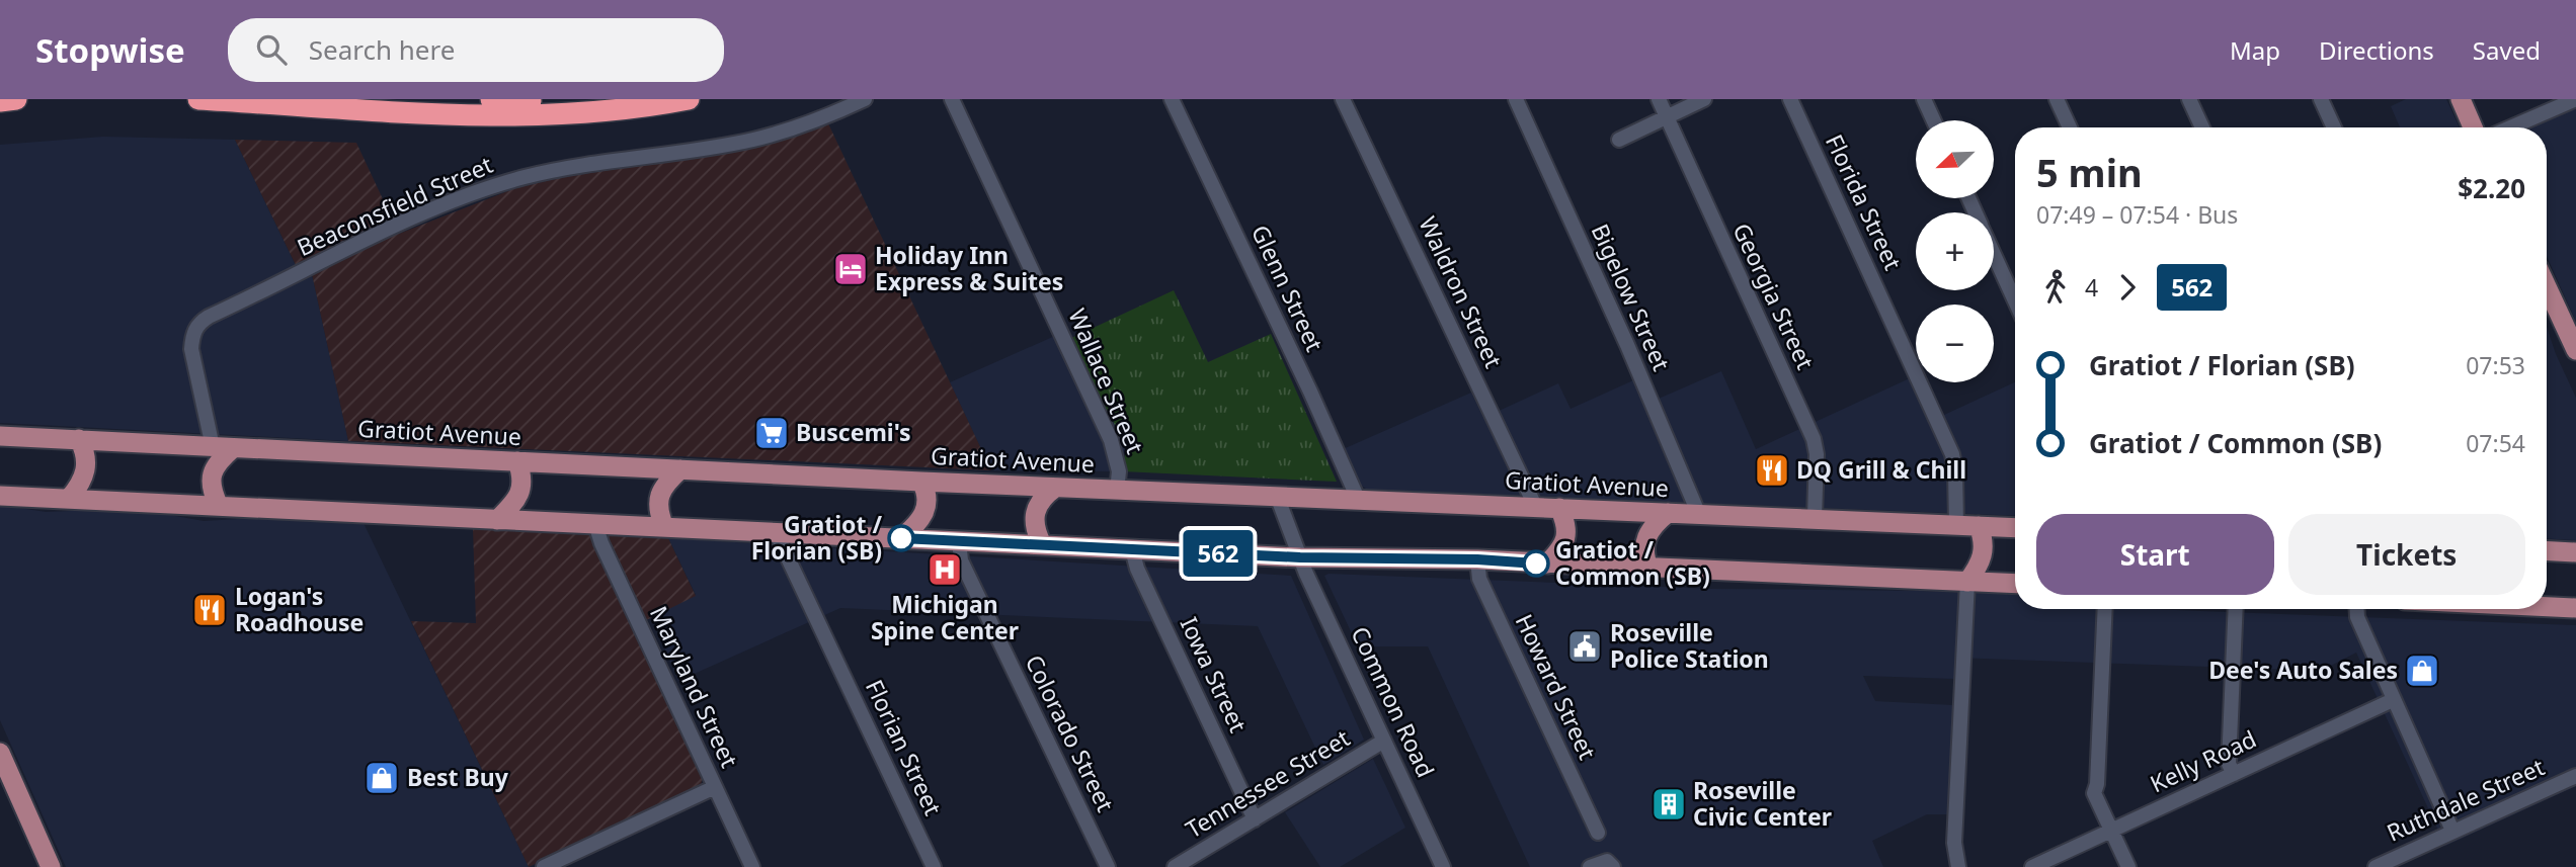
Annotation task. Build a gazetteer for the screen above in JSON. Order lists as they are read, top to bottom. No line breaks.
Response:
{"streets":{"main road":["Gratiot Avenue"],"street":["Florida Street","Beaconsfield Street","Glenn Street","Waldron Street","Georgia Street","Bigelow Street","Wallace Street","Iowa Street","Maryland Street","Howard Street","Common Road","Colorado Street","Florian Street","Kelly Road","Tennessee Street","Ruthdale Street"]},"crossings":[["Florida Street","Gratiot Avenue"],["Beaconsfield Street","Gratiot Avenue"],["Glenn Street","Gratiot Avenue"],["Waldron Street","Gratiot Avenue"],["Georgia Street","Gratiot Avenue"],["Bigelow Street","Gratiot Avenue"],["Wallace Street","Gratiot Avenue"],["Gratiot Avenue","Common Road"],["Iowa Street","Tennessee Street"],["Common Road","Tennessee Street"]],"places":{"hotel":["Holiday Inn Express & Suites"],"supermarket":["Buscemi's"],"restaurant":["DQ Grill & Chill","Logan's Roadhouse"],"other":["Gratiot / Florian (SB)","Gratiot / Common (SB)"],"hospital":["Michigan Spine Center"],"public building":["Roseville Police Station"],"shop":["Dee's Auto Sales","Best Buy"],"building":["Roseville Civic Center"]},"lines":["bus line 562"],"north":"bottom left","page":{"header":"Stopwise","search":"Search here","nav":["Map","Directions","Saved"],"on_map":"562","map_buttons":["+","−"],"heading":["5 min","07:49 – 07:54 · Bus","$2.20"],"legs":["4","562"],"list":[{"name":"Gratiot / Florian (SB)","value":"07:53"},{"name":"Gratiot / Common (SB)","value":"07:54"}],"buttons":["Start","Tickets"]}}
